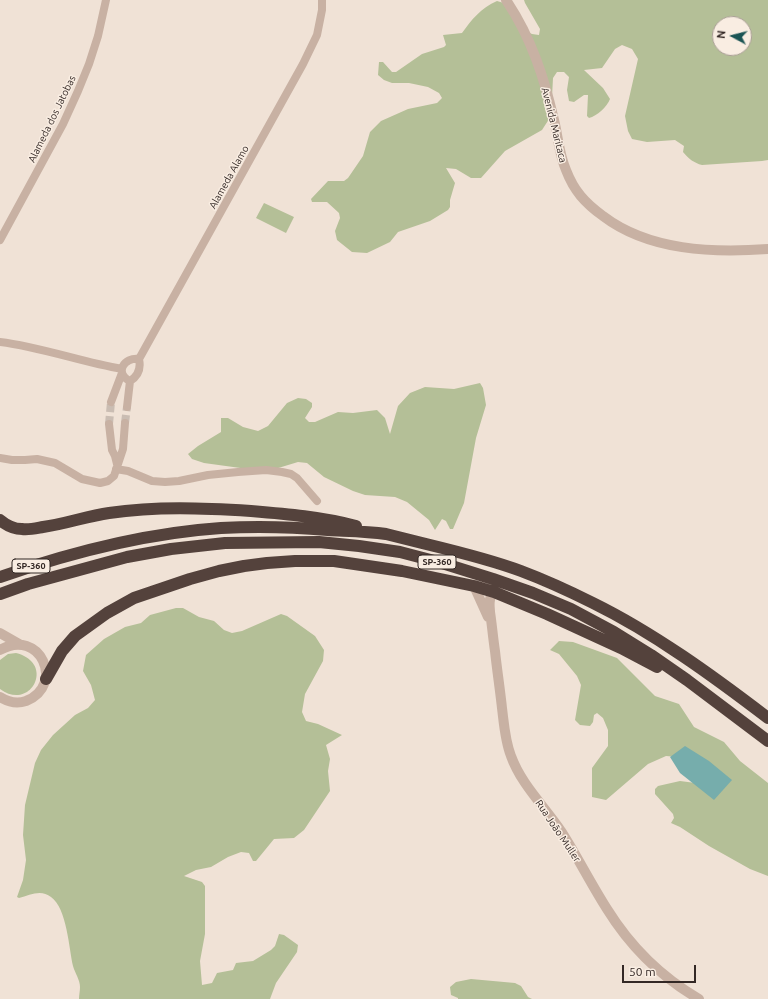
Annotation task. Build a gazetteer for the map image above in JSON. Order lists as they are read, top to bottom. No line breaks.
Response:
{"streets":{"highway":["SP-360"],"street":["Alameda dos Jatobas","Avenida Maritaca","Alameda Alamo","Rua João Muller"]},"scale_bar":"50 m","north":"left"}
